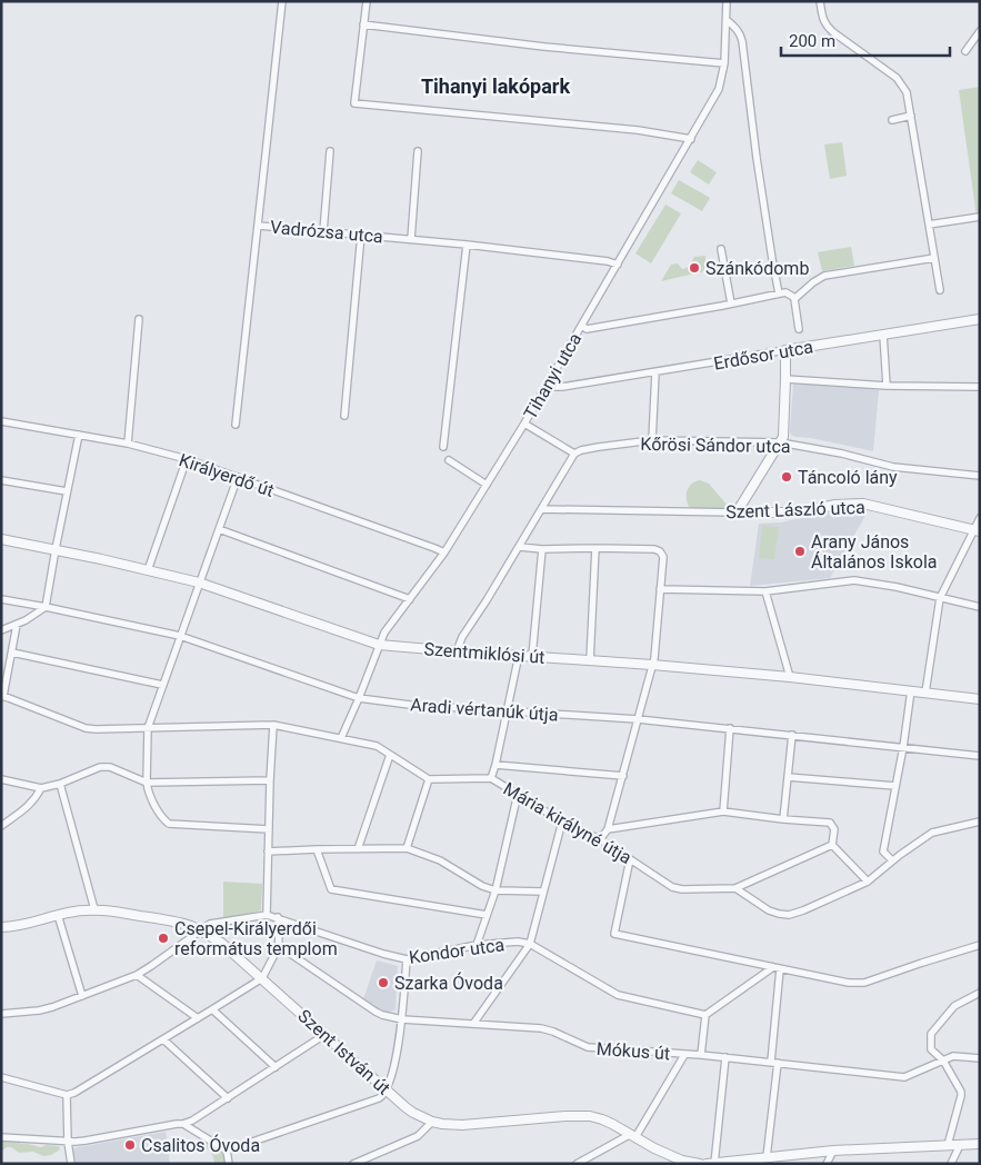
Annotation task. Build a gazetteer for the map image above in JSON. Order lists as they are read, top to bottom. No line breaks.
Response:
{"streets":{"street":["Vadrózsa utca","Erdősor utca","Tihanyi utca","Kőrösi Sándor utca","Királyerdő út","Szent László utca","Szentmiklósi út","Aradi vértanúk útja","Mária királyné útja","Kondor utca","Mókus út","Szent István út"]},"crossings":[["Vadrózsa utca","Tihanyi utca"],["Erdősor utca","Tihanyi utca"],["Tihanyi utca","Királyerdő út"],["Tihanyi utca","Szentmiklósi út"],["Tihanyi utca","Aradi vértanúk útja"],["Kondor utca","Szent István út"]],"districts":["Tihanyi lakópark"],"places":["Szánkódomb","Táncoló lány","Arany János Általános Iskola","Csepel-Királyerdői református templom","Szarka Óvoda","Csalitos Óvoda"],"scale_bar":"200 m"}
